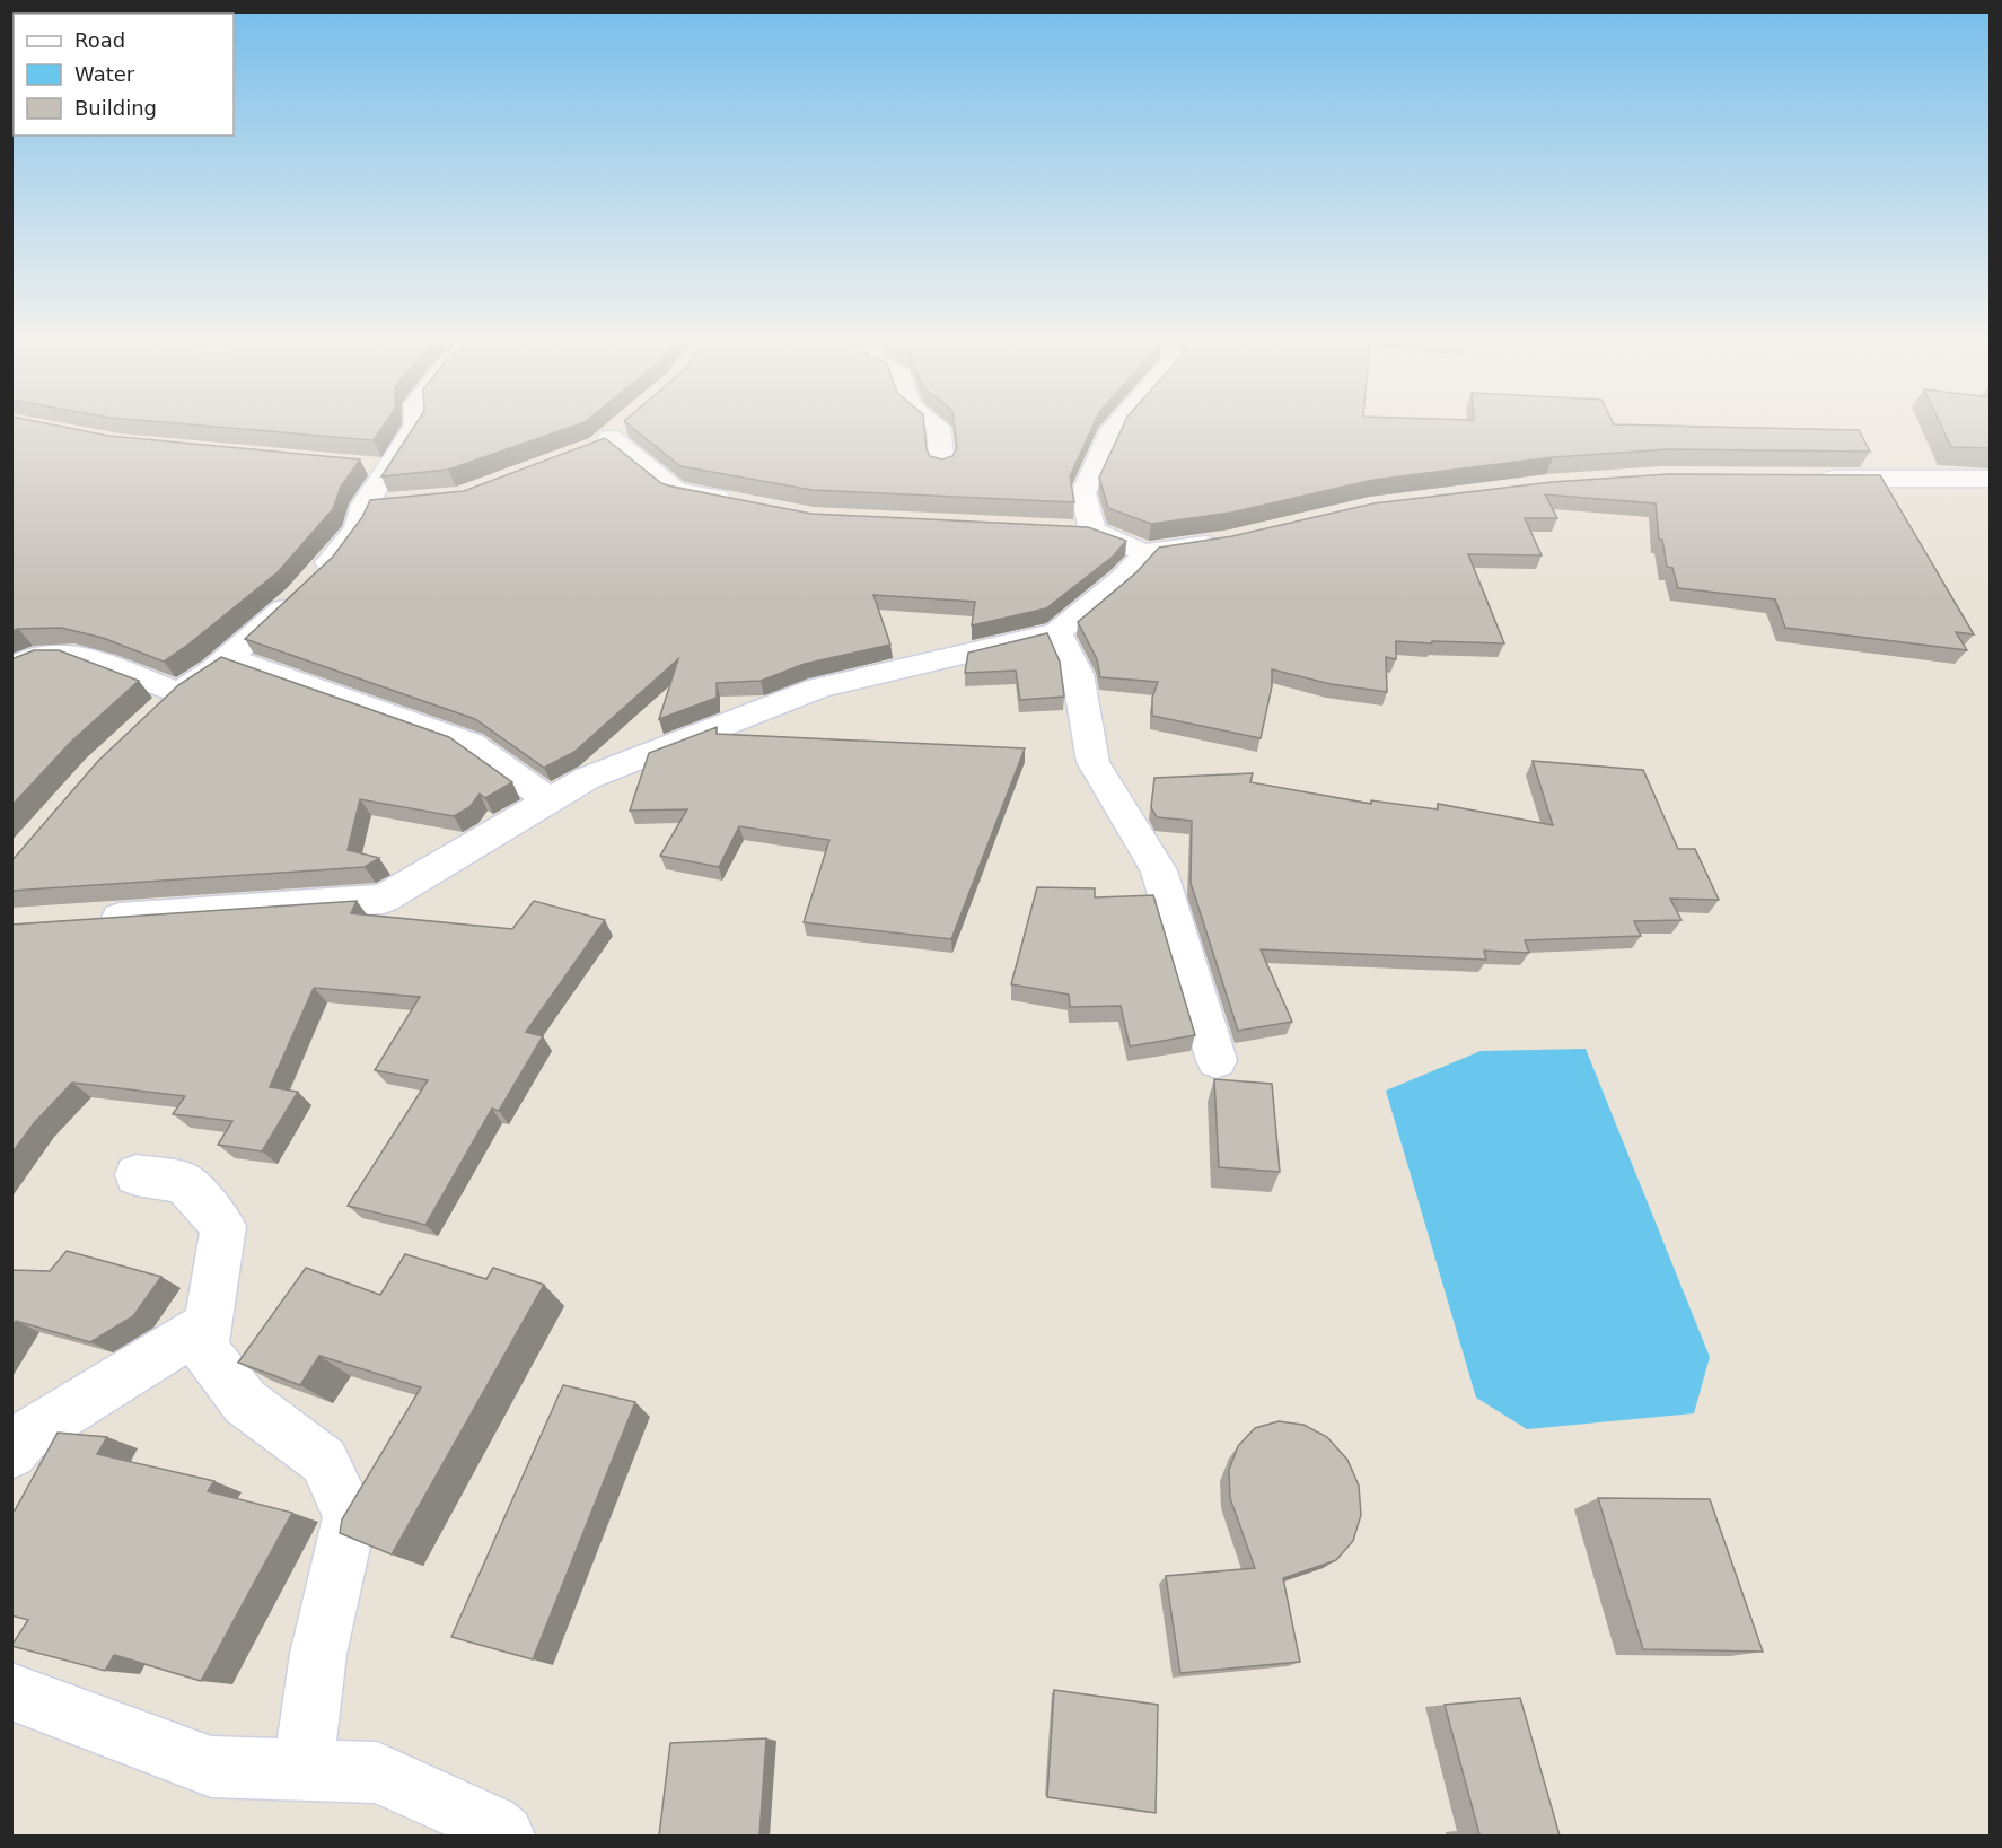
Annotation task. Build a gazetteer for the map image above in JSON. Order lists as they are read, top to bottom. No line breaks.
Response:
{"legend":["Road","Water","Building"]}
